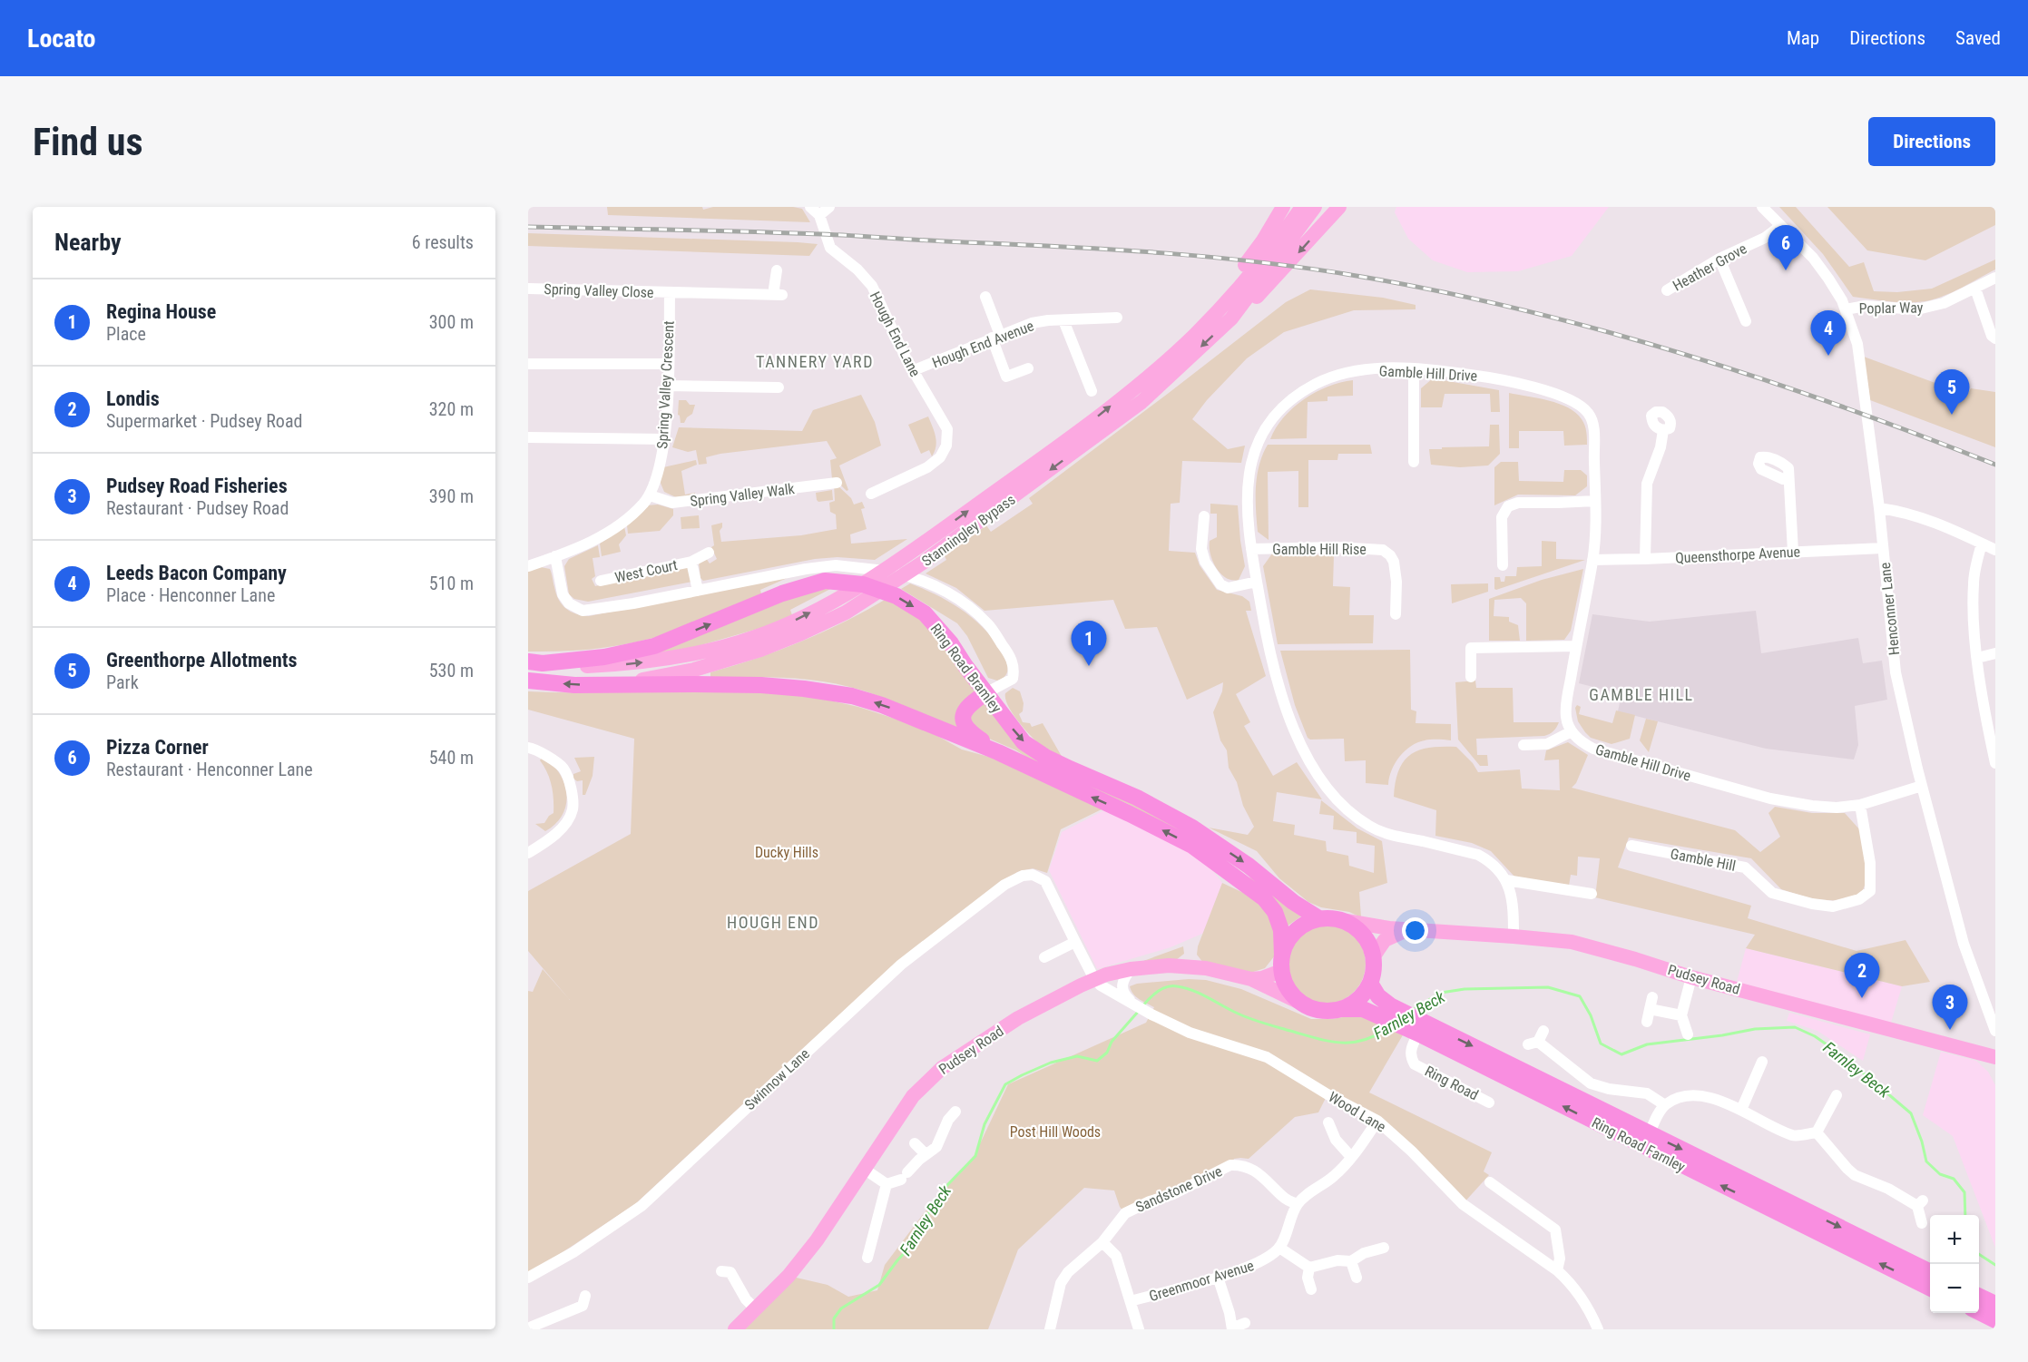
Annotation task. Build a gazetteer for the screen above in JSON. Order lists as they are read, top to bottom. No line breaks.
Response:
{"streets":{"highway":["Stanningley Bypass","Ring Road Bramley","Ring Road Farnley"],"main road":["Pudsey Road"],"street":["Heather Grove","Spring Valley Close","Poplar Way","Hough End Lane","Hough End Avenue","Gamble Hill Drive","Spring Valley Crescent","Spring Valley Walk","Gamble Hill Rise","Queensthorpe Avenue","West Court","Henconner Lane","Gamble Hill","Swinnow Lane","Ring Road","Wood Lane","Sandstone Drive","Greenmoor Avenue"]},"crossings":[["Heather Grove","Henconner Lane"],["Spring Valley Close","Spring Valley Crescent"],["Poplar Way","Henconner Lane"],["Hough End Lane","Hough End Avenue"],["Gamble Hill Drive","Gamble Hill Rise"],["Gamble Hill Drive","Queensthorpe Avenue"],["Gamble Hill Drive","Henconner Lane"],["Gamble Hill Drive","Gamble Hill"],["Gamble Hill Drive","Pudsey Road"],["Spring Valley Crescent","Spring Valley Walk"],["Stanningley Bypass","Ring Road Bramley"],["Queensthorpe Avenue","Henconner Lane"],["Ring Road Bramley","Pudsey Road"],["Ring Road Bramley","Ring Road Farnley"],["Pudsey Road","Wood Lane"],["Pudsey Road","Ring Road Farnley"],["Ring Road","Ring Road Farnley"]],"districts":["TANNERY YARD","GAMBLE HILL","HOUGH END"],"water":["Farnley Beck"],"parks":["Ducky Hills","Post Hill Woods"],"page":{"header":"Locato","nav":["Map","Directions","Saved"],"buttons":"Directions","title":"Find us","heading":["Nearby","6 results"],"pins":["6","4","5","1","2","3"],"list":[{"mark":"1","name":"Regina House","note":"Place","value":"300 m"},{"mark":"2","name":"Londis","note":"Supermarket · Pudsey Road","value":"320 m"},{"mark":"3","name":"Pudsey Road Fisheries","note":"Restaurant · Pudsey Road","value":"390 m"},{"mark":"4","name":"Leeds Bacon Company","note":"Place · Henconner Lane","value":"510 m"},{"mark":"5","name":"Greenthorpe Allotments","note":"Park","value":"530 m"},{"mark":"6","name":"Pizza Corner","note":"Restaurant · Henconner Lane","value":"540 m"}],"map_buttons":["+","−"]}}
